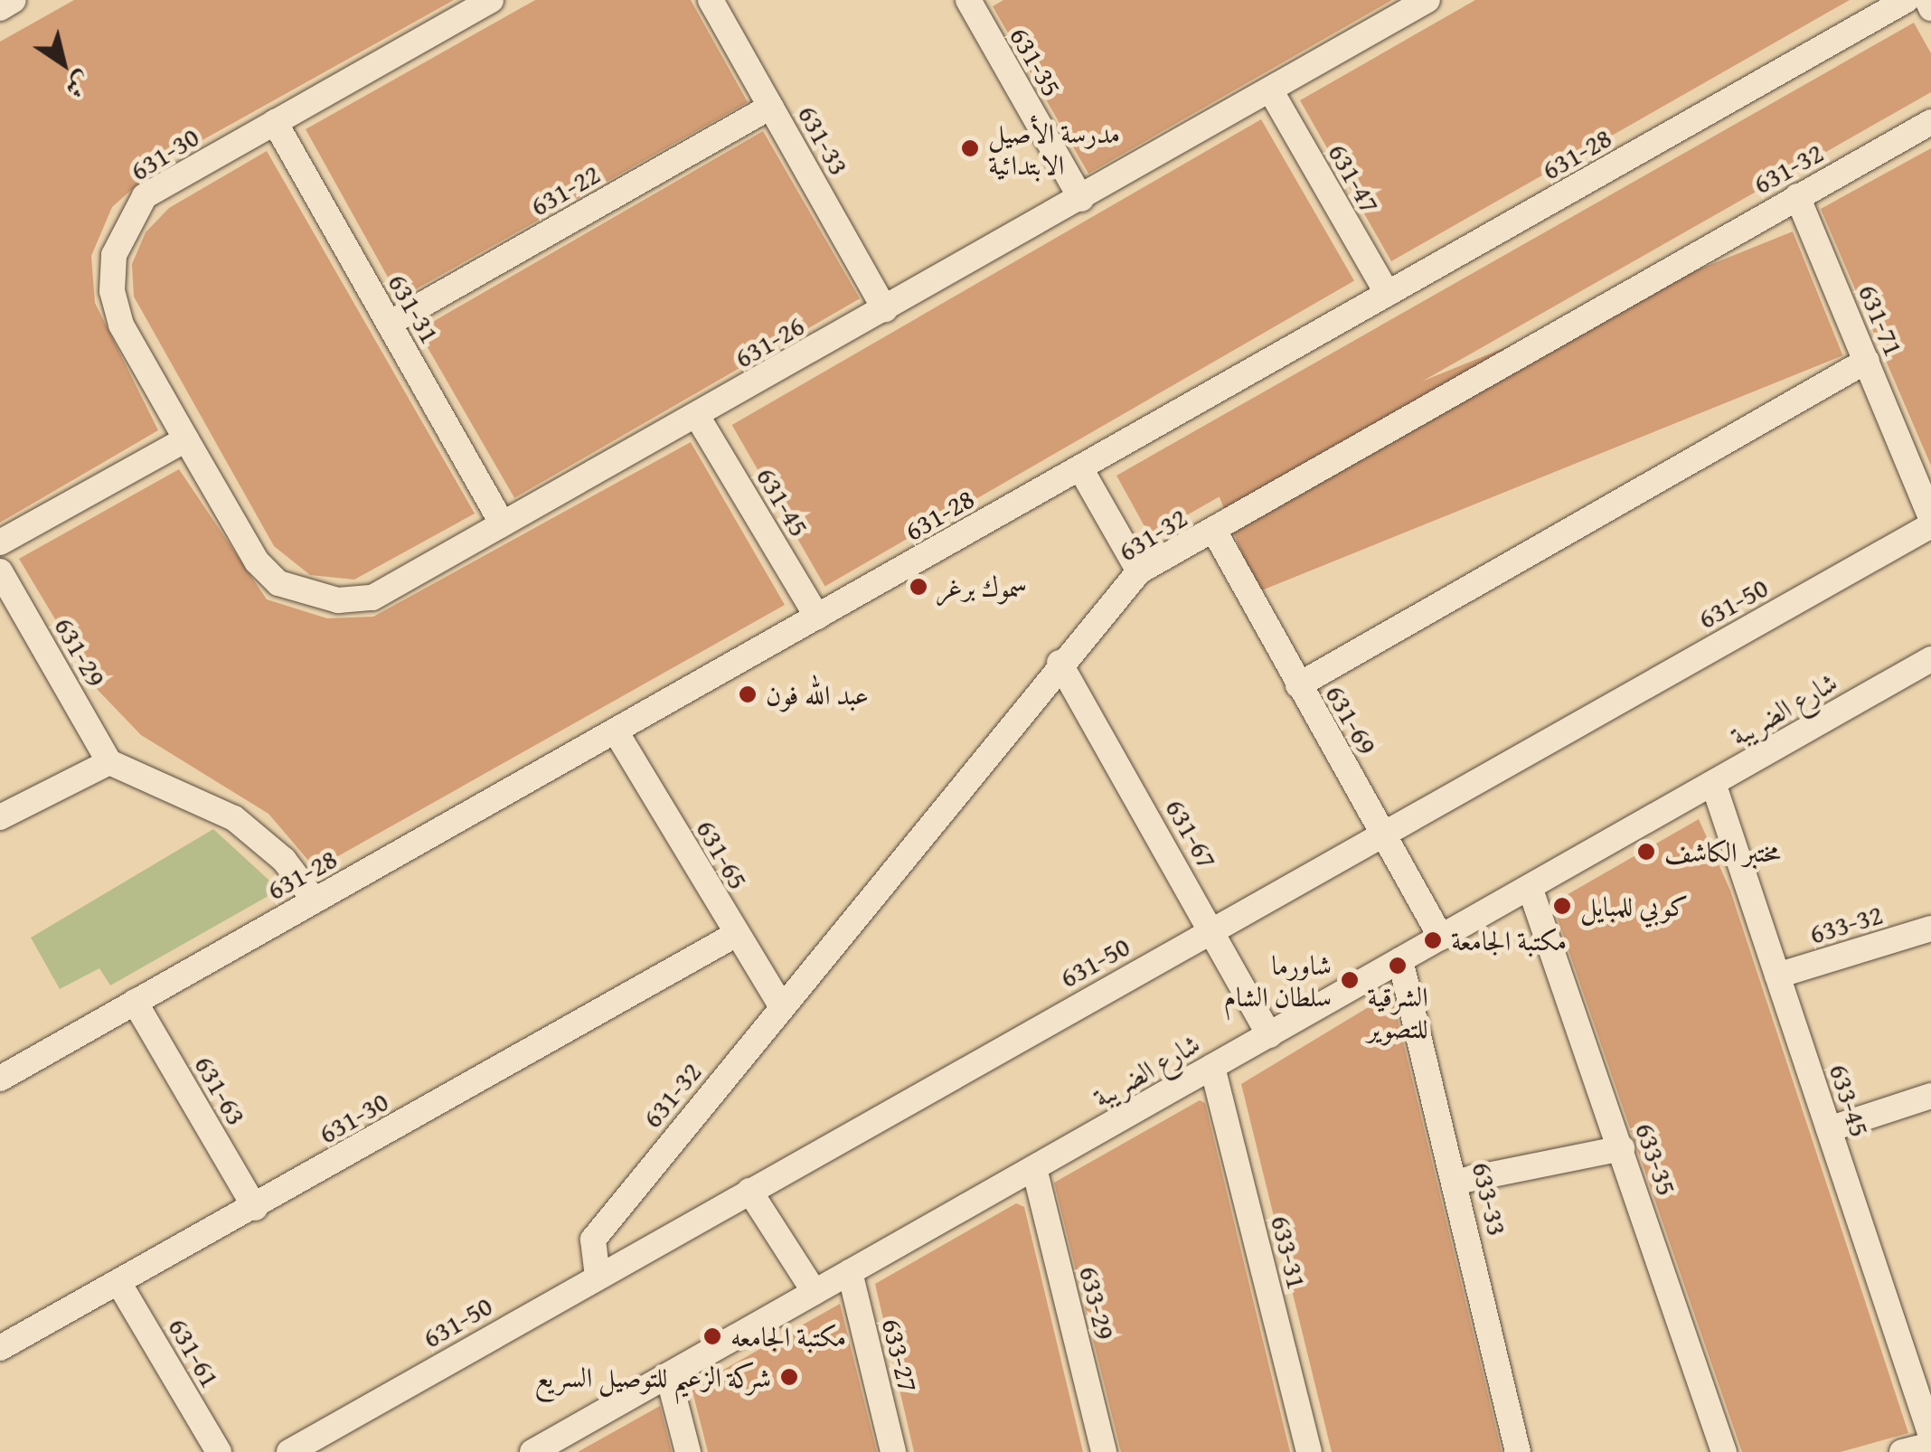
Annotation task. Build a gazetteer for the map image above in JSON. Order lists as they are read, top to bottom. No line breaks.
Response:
{"streets":{"street":["631-35","631-33","631-30","631-28","631-32","631-47","631-22","631-31","631-71","631-26","631-45","631-50","631-29","شارع الضريبة","631-69","631-67","631-65","633-32","631-63","633-45","633-35","633-33","633-31","633-29","631-61","633-27"]},"crossings":[["631-35","631-26"],["631-33","631-22"],["631-33","631-26"],["631-30","631-31"],["631-30","631-26"],["631-30","631-65"],["631-30","631-63"],["631-30","631-61"],["631-28","631-47"],["631-28","631-45"],["631-28","631-65"],["631-28","631-63"],["631-32","631-71"],["631-32","631-50"],["631-32","631-69"],["631-32","631-67"],["631-32","631-65"],["631-47","631-26"],["631-22","631-31"],["631-31","631-26"],["631-26","631-45"],["631-50","631-69"],["631-50","631-67"],["شارع الضريبة","631-69"],["شارع الضريبة","631-67"],["شارع الضريبة","633-45"],["شارع الضريبة","633-35"],["شارع الضريبة","633-33"],["شارع الضريبة","633-31"],["شارع الضريبة","633-29"],["شارع الضريبة","633-27"],["633-32","633-45"]],"places":["مدرسة الأصيل الابتدائية","سموك برغر","عبد الله فون","مختبر الكاشف","كوبي للمبايل","مكتبة الجامعة","الشرقية للتصوير","شاورما سلطان الشام","مكتبة الجامعه","شركة الزعيم للتوصيل السريع"],"north":"bottom right"}
